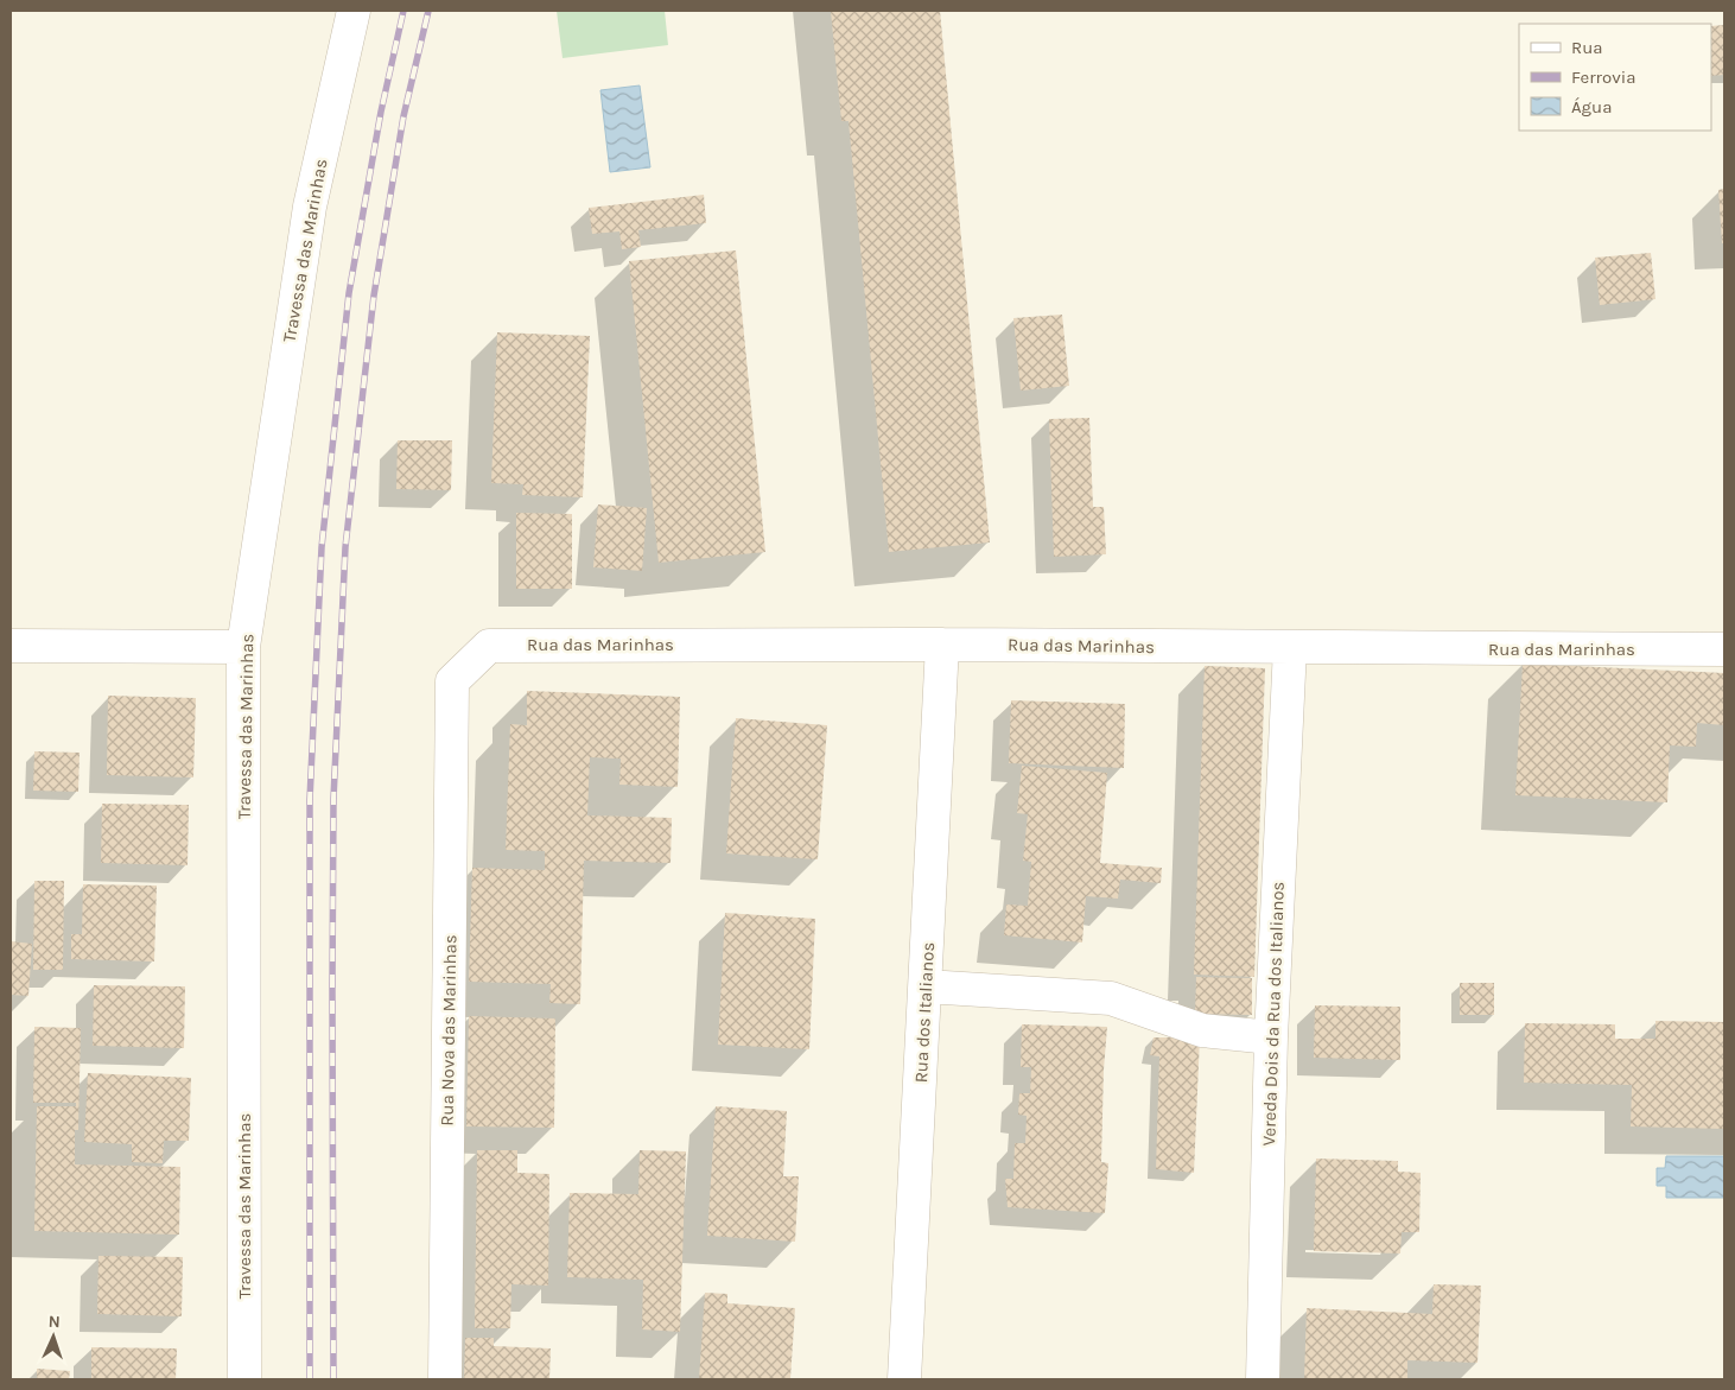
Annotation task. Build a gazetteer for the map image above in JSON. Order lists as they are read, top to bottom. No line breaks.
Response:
{"streets":{"street":["Travessa das Marinhas","Rua das Marinhas","Rua dos Italianos","Vereda Dois da Rua dos Italianos","Rua Nova das Marinhas"]},"crossings":[["Rua das Marinhas","Rua dos Italianos"],["Rua das Marinhas","Vereda Dois da Rua dos Italianos"],["Rua das Marinhas","Rua Nova das Marinhas"]],"legend":["Rua","Ferrovia","Água"],"north":"top"}
